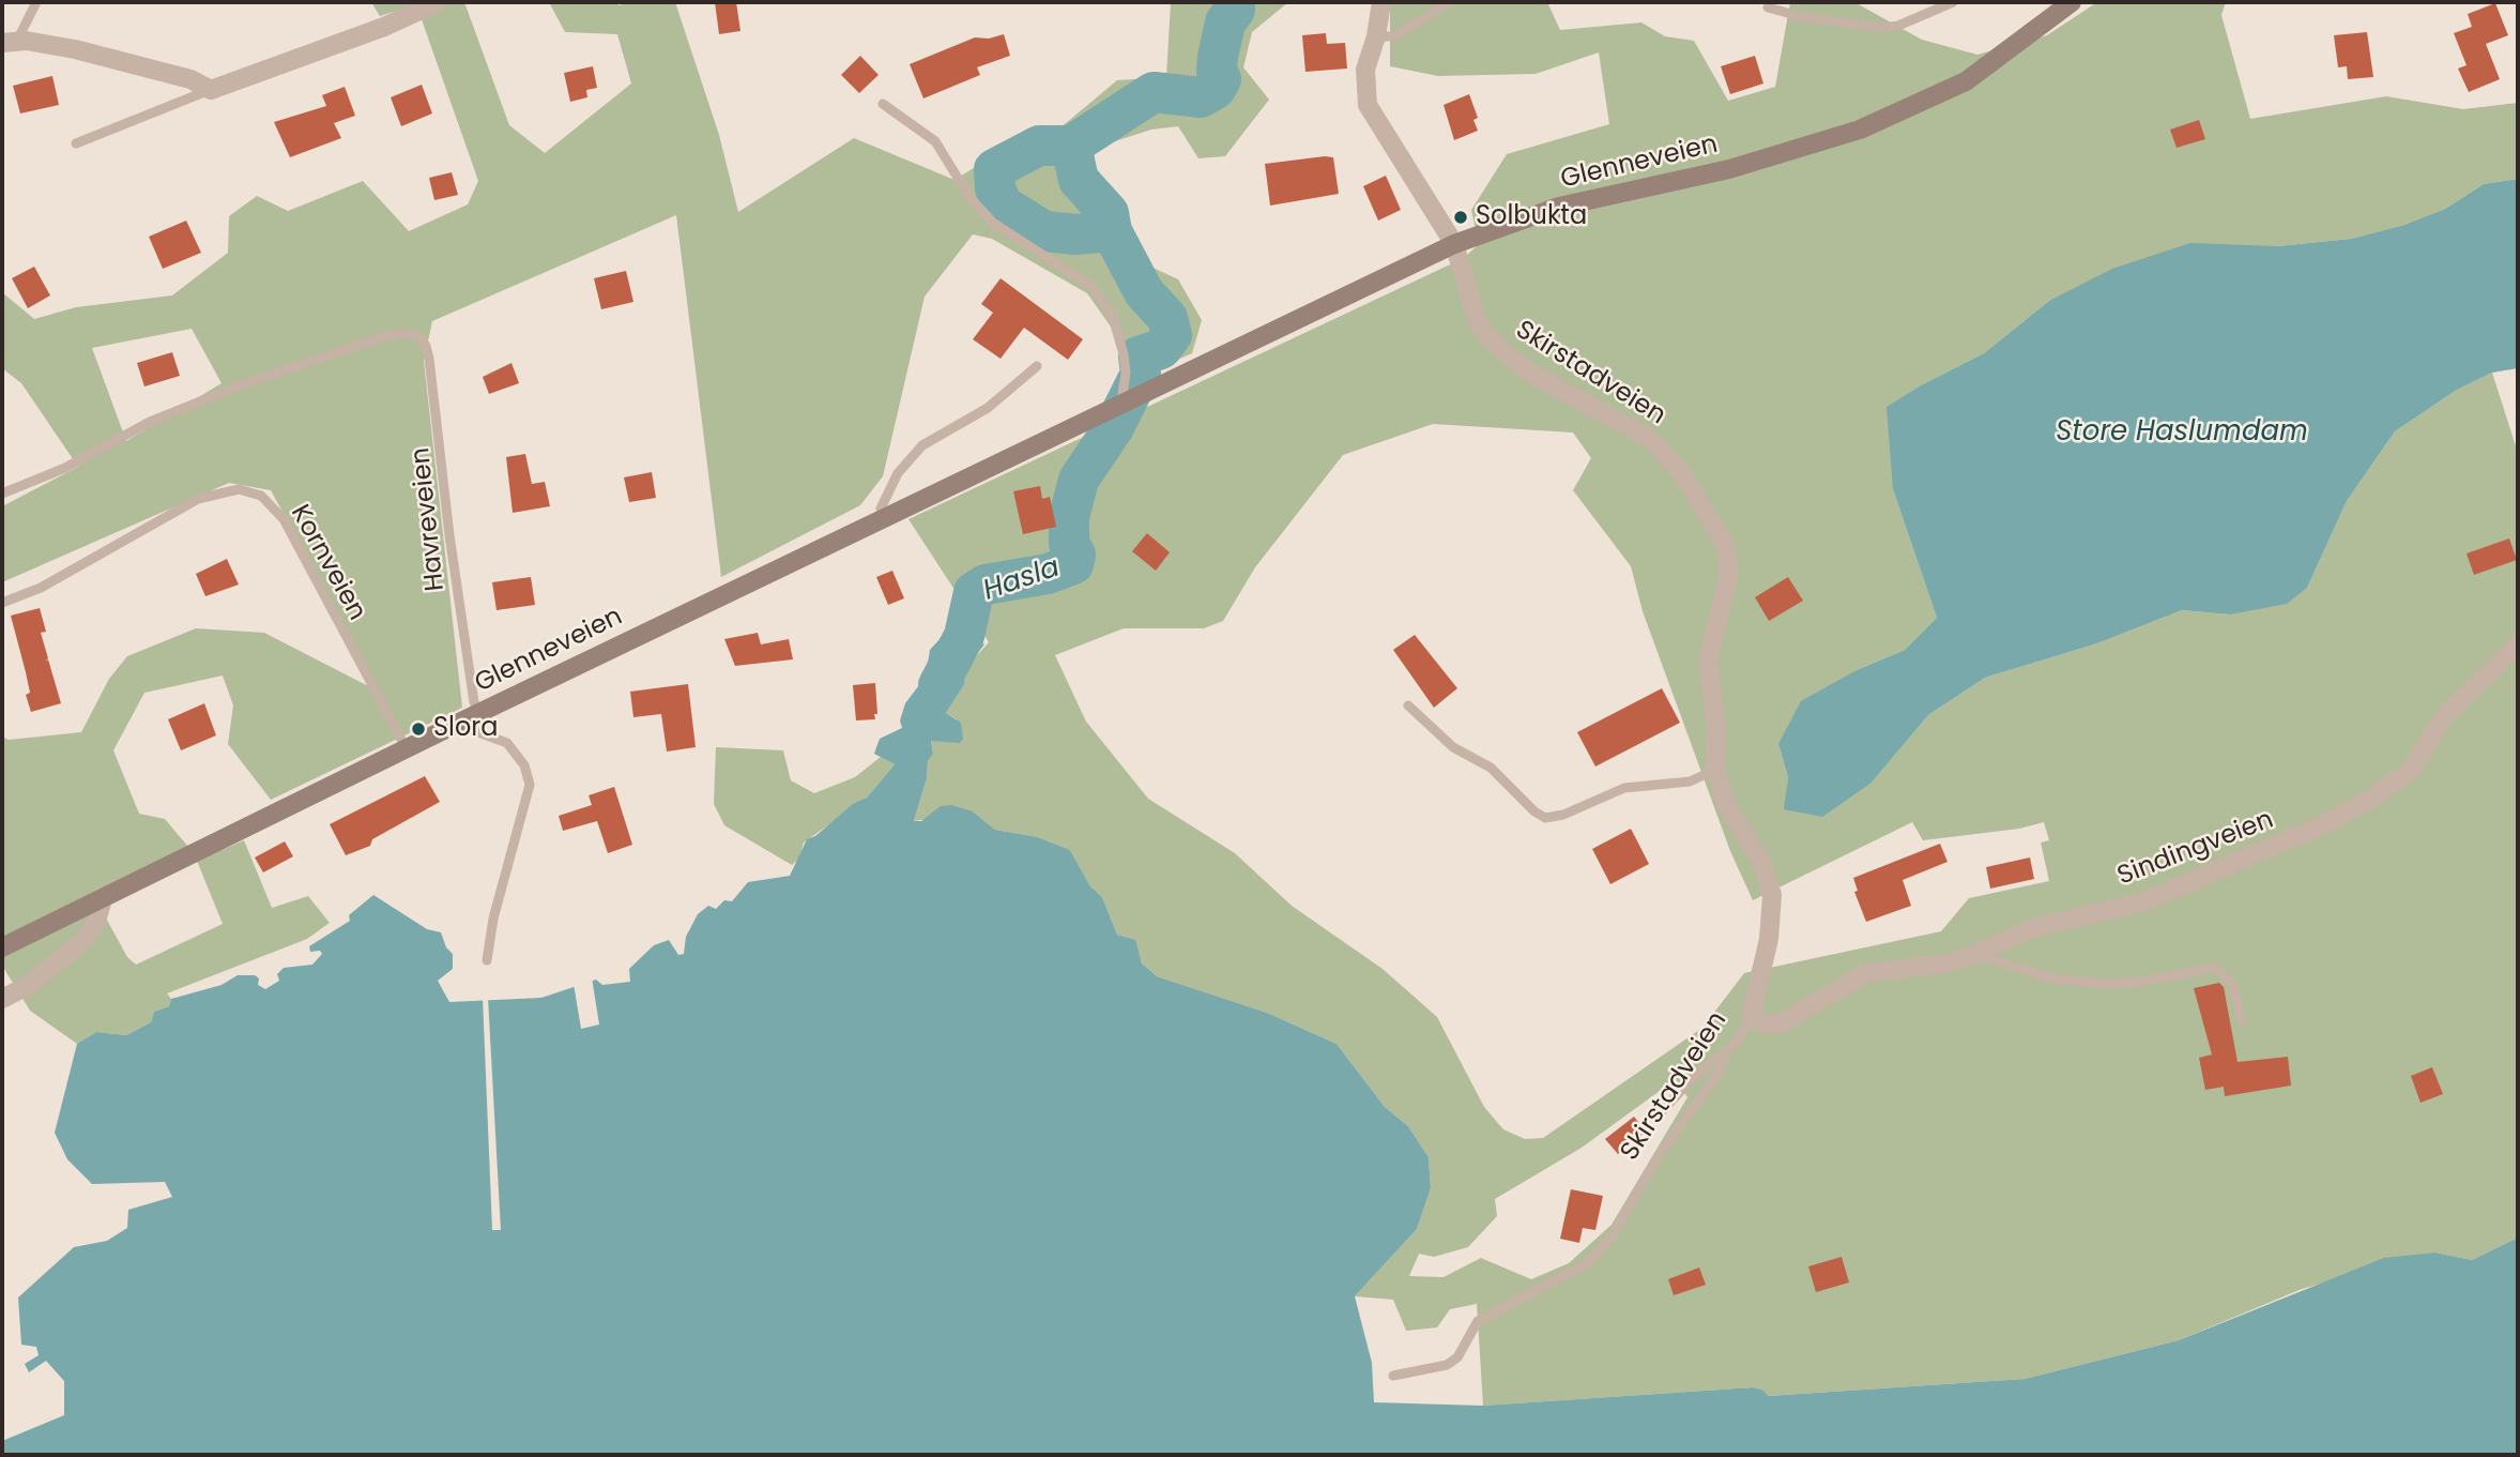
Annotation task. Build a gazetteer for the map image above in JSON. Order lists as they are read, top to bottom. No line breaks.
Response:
{"streets":{"main road":["Glenneveien"],"street":["Skirstadveien","Sindingveien"],"lane":["Havreveien","Kornveien"]},"crossings":[["Glenneveien","Skirstadveien"],["Glenneveien","Havreveien"],["Glenneveien","Kornveien"],["Skirstadveien","Sindingveien"]],"water":["Store Haslumdam","Hasla"],"places":["Solbukta","Slora"]}
